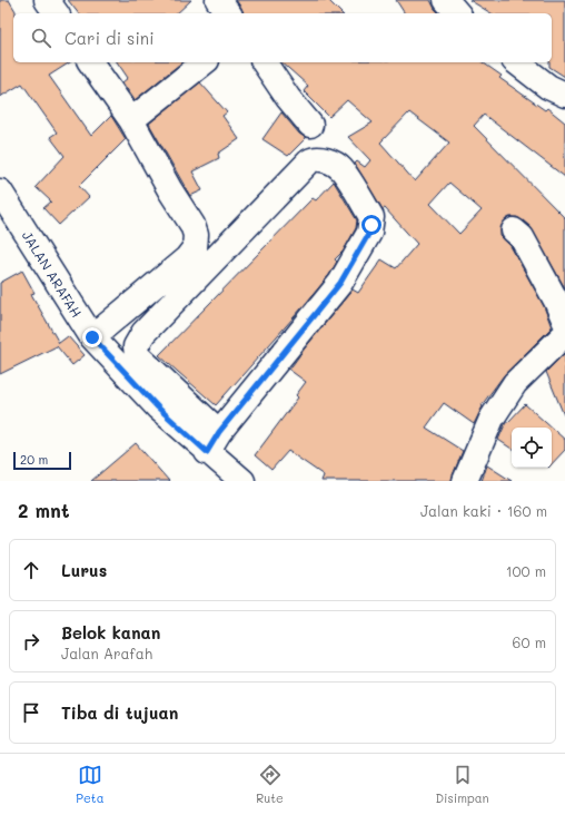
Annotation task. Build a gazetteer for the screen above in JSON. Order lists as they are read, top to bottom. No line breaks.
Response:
{"streets":{"street":["JALAN ARAFAH"]},"scale_bar":"20 m","page":{"search":"Cari di sini","scale":"20 m","heading":["2 mnt","Jalan kaki · 160 m"],"list":[["Lurus","100 m"],["Belok kanan","Jalan Arafah","60 m"],"Tiba di tujuan"],"nav":["Peta","Rute","Disimpan"]}}
